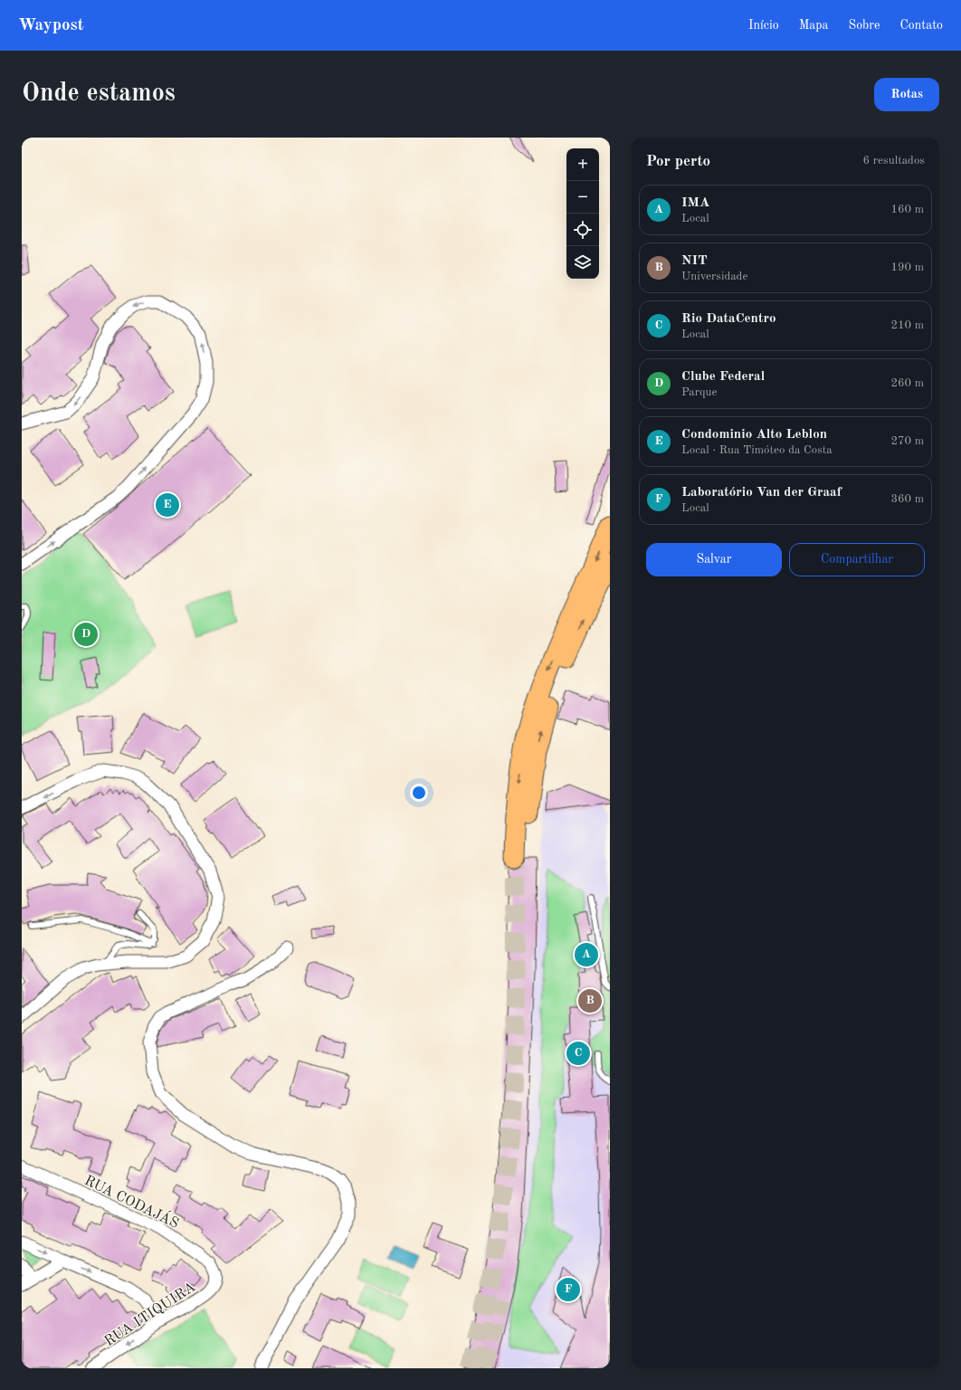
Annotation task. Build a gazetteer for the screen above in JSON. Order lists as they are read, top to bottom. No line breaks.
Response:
{"streets":{"street":["RUA CODAJÁS","RUA ITIQUIRA"]},"crossings":[["RUA CODAJÁS","RUA ITIQUIRA"]],"one_way":["RUA ITIQUIRA"],"page":{"header":"Waypost","nav":["Início","Mapa","Sobre","Contato"],"buttons":["Rotas",["Salvar","Compartilhar"]],"title":"Onde estamos","heading":["Por perto","6 resultados"],"map_buttons":["+","−"],"list":[{"mark":"A","name":"IMA","note":"Local","value":"160 m"},{"mark":"B","name":"NIT","note":"Universidade","value":"190 m"},{"mark":"C","name":"Rio DataCentro","note":"Local","value":"210 m"},{"mark":"D","name":"Clube Federal","note":"Parque","value":"260 m"},{"mark":"E","name":"Condominio Alto Leblon","note":"Local · Rua Timóteo da Costa","value":"270 m"},{"mark":"F","name":"Laboratório Van der Graaf","note":"Local","value":"360 m"}],"pins":["E","D","A","B","C","F"]}}
